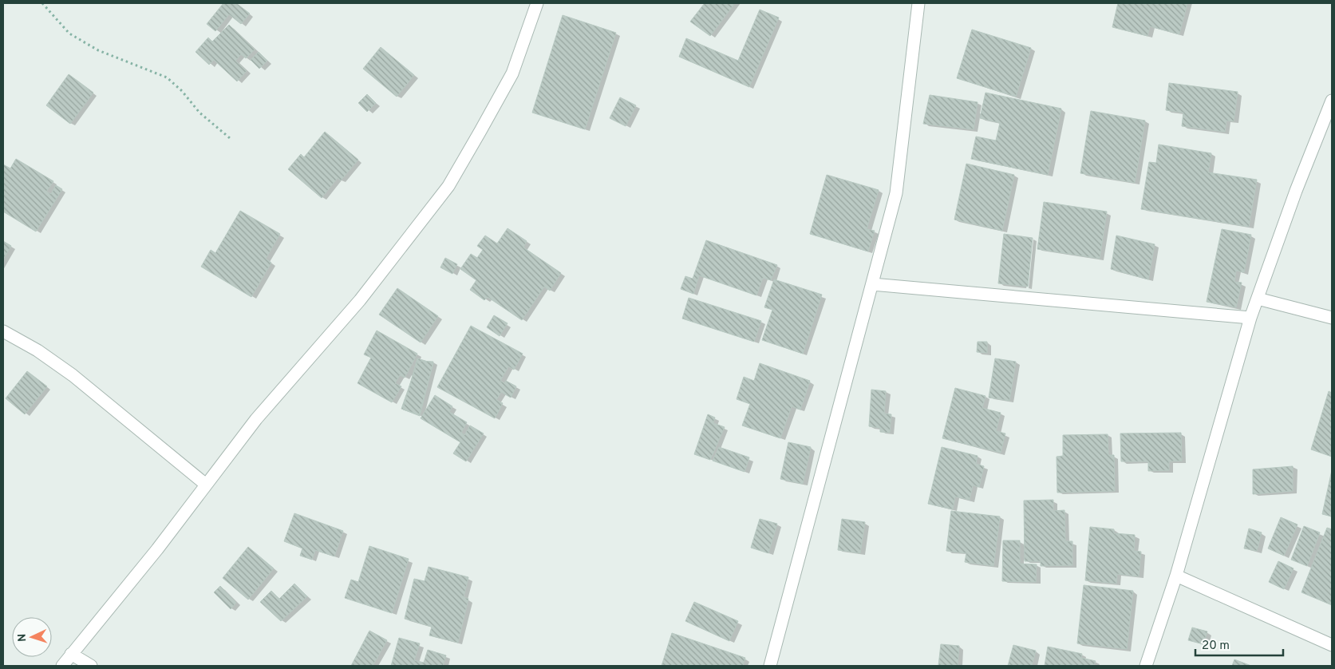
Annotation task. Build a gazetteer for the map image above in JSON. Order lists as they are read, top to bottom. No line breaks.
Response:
{"scale_bar":"20 m","north":"left"}
